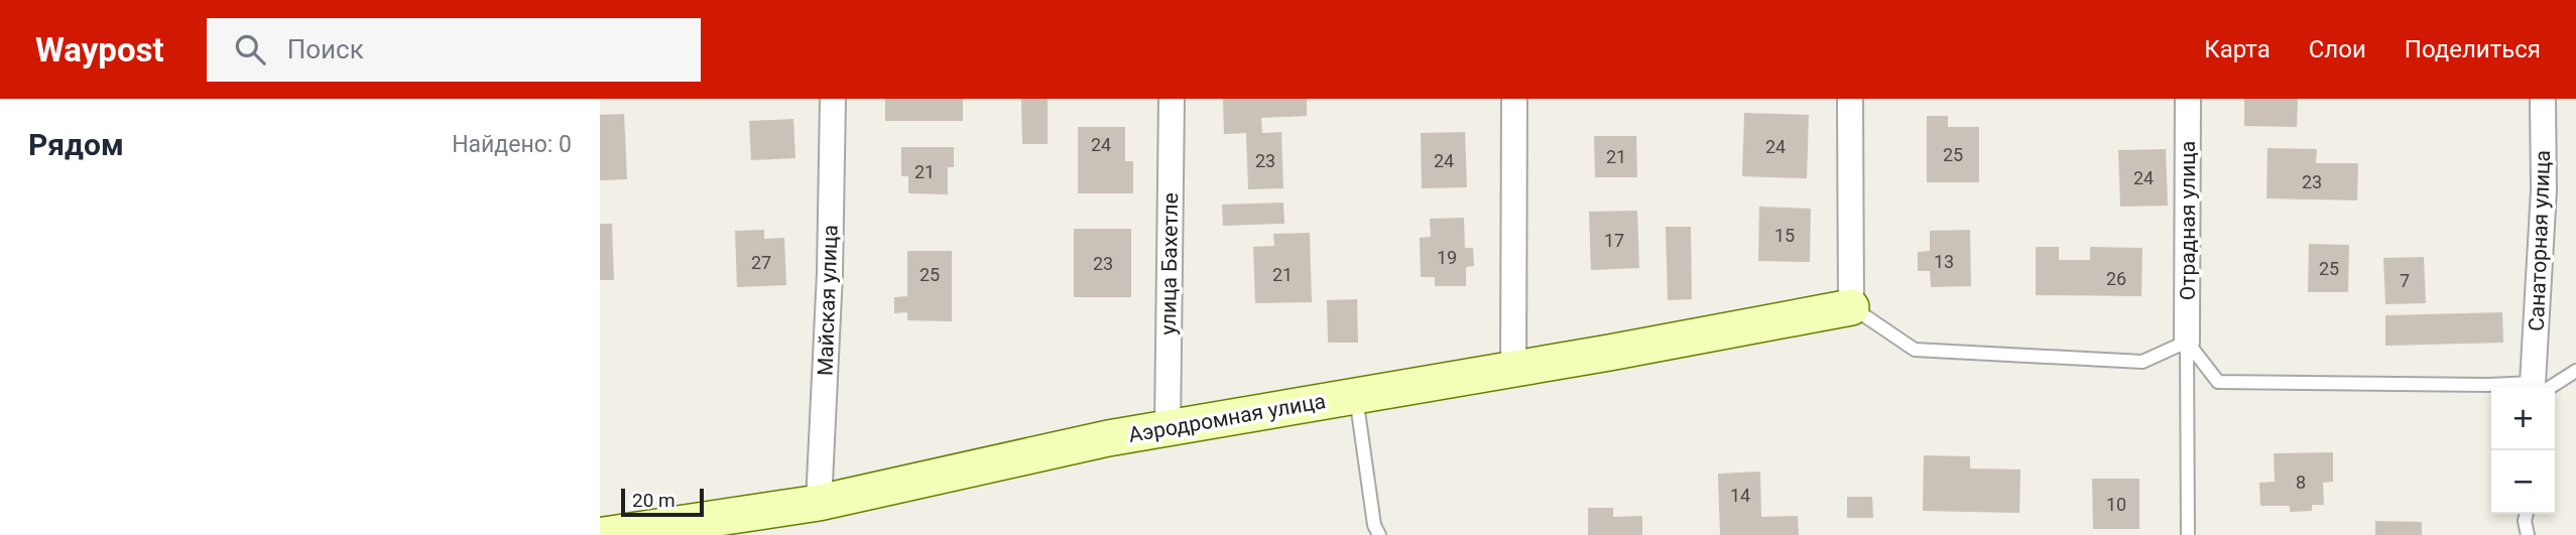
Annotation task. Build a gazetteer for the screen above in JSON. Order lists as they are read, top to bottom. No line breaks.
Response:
{"streets":{"street":["Отрадная улица","Санаторная улица","улица Бахетле","Майская улица","Аэродромная улица"]},"crossings":[["улица Бахетле","Аэродромная улица"],["Майская улица","Аэродромная улица"]],"house_numbers":["24","24","25","21","23","24","21","24","23","15","17","19","13","27","23","25","25","21","26","7","8","14","10"],"scale_bar":"20 m","page":{"header":"Waypost","search":"Поиск","nav":["Карта","Слои","Поделиться"],"heading":["Рядом","Найдено: 0"],"map_buttons":["+","−"],"scale":"20 m"}}
